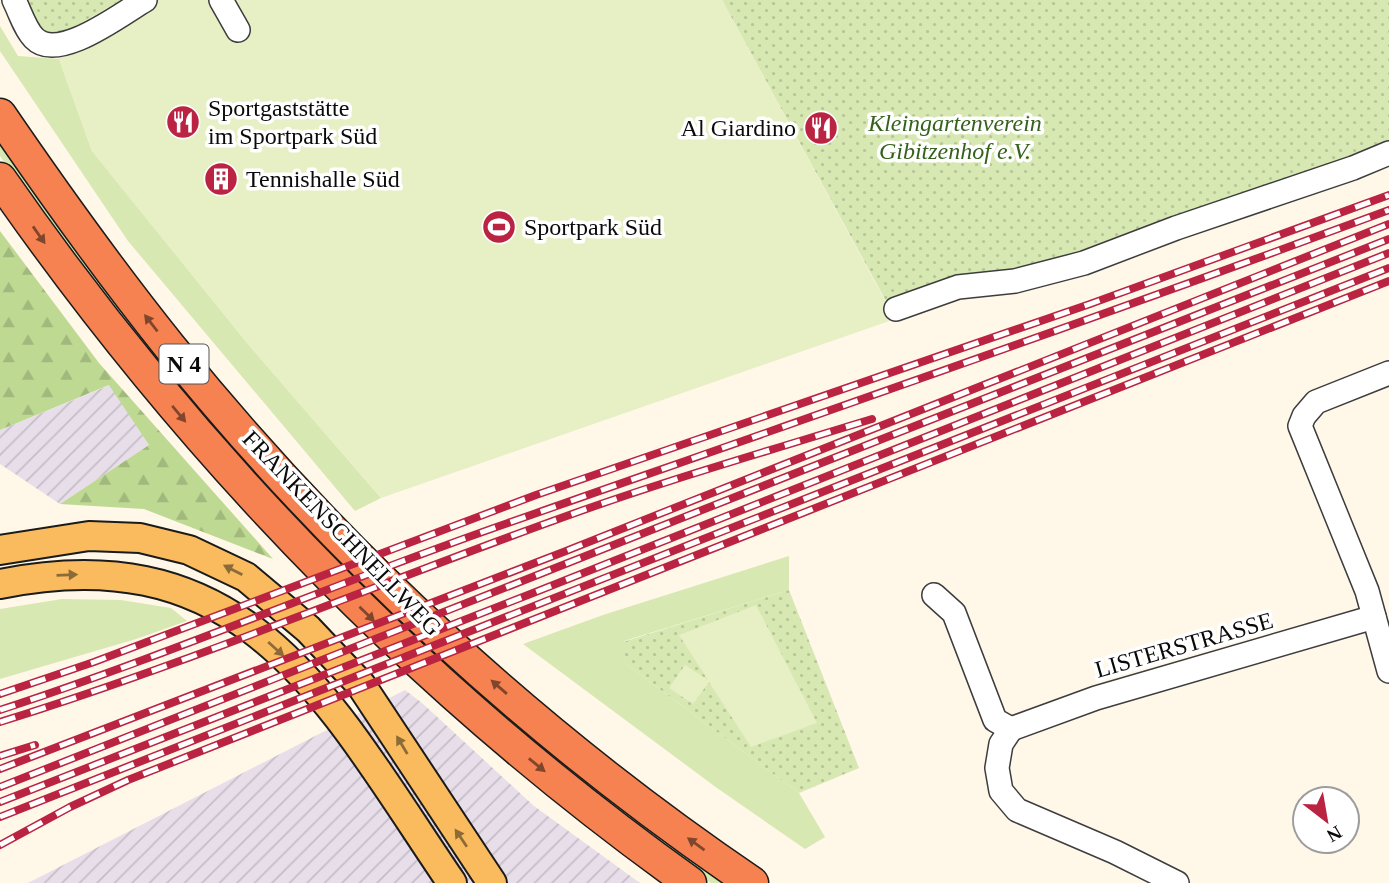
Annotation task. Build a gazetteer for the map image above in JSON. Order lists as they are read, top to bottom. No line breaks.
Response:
{"streets":{"highway":["N 4","FRANKENSCHNELLWEG"],"street":["LISTERSTRASSE"]},"parks":["Kleingartenverein Gibitzenhof e.V."],"places":{"restaurant":["Sportgaststätte im Sportpark Süd","Al Giardino"],"building":["Tennishalle Süd"],"sports":["Sportpark Süd"]},"north":"bottom right"}
